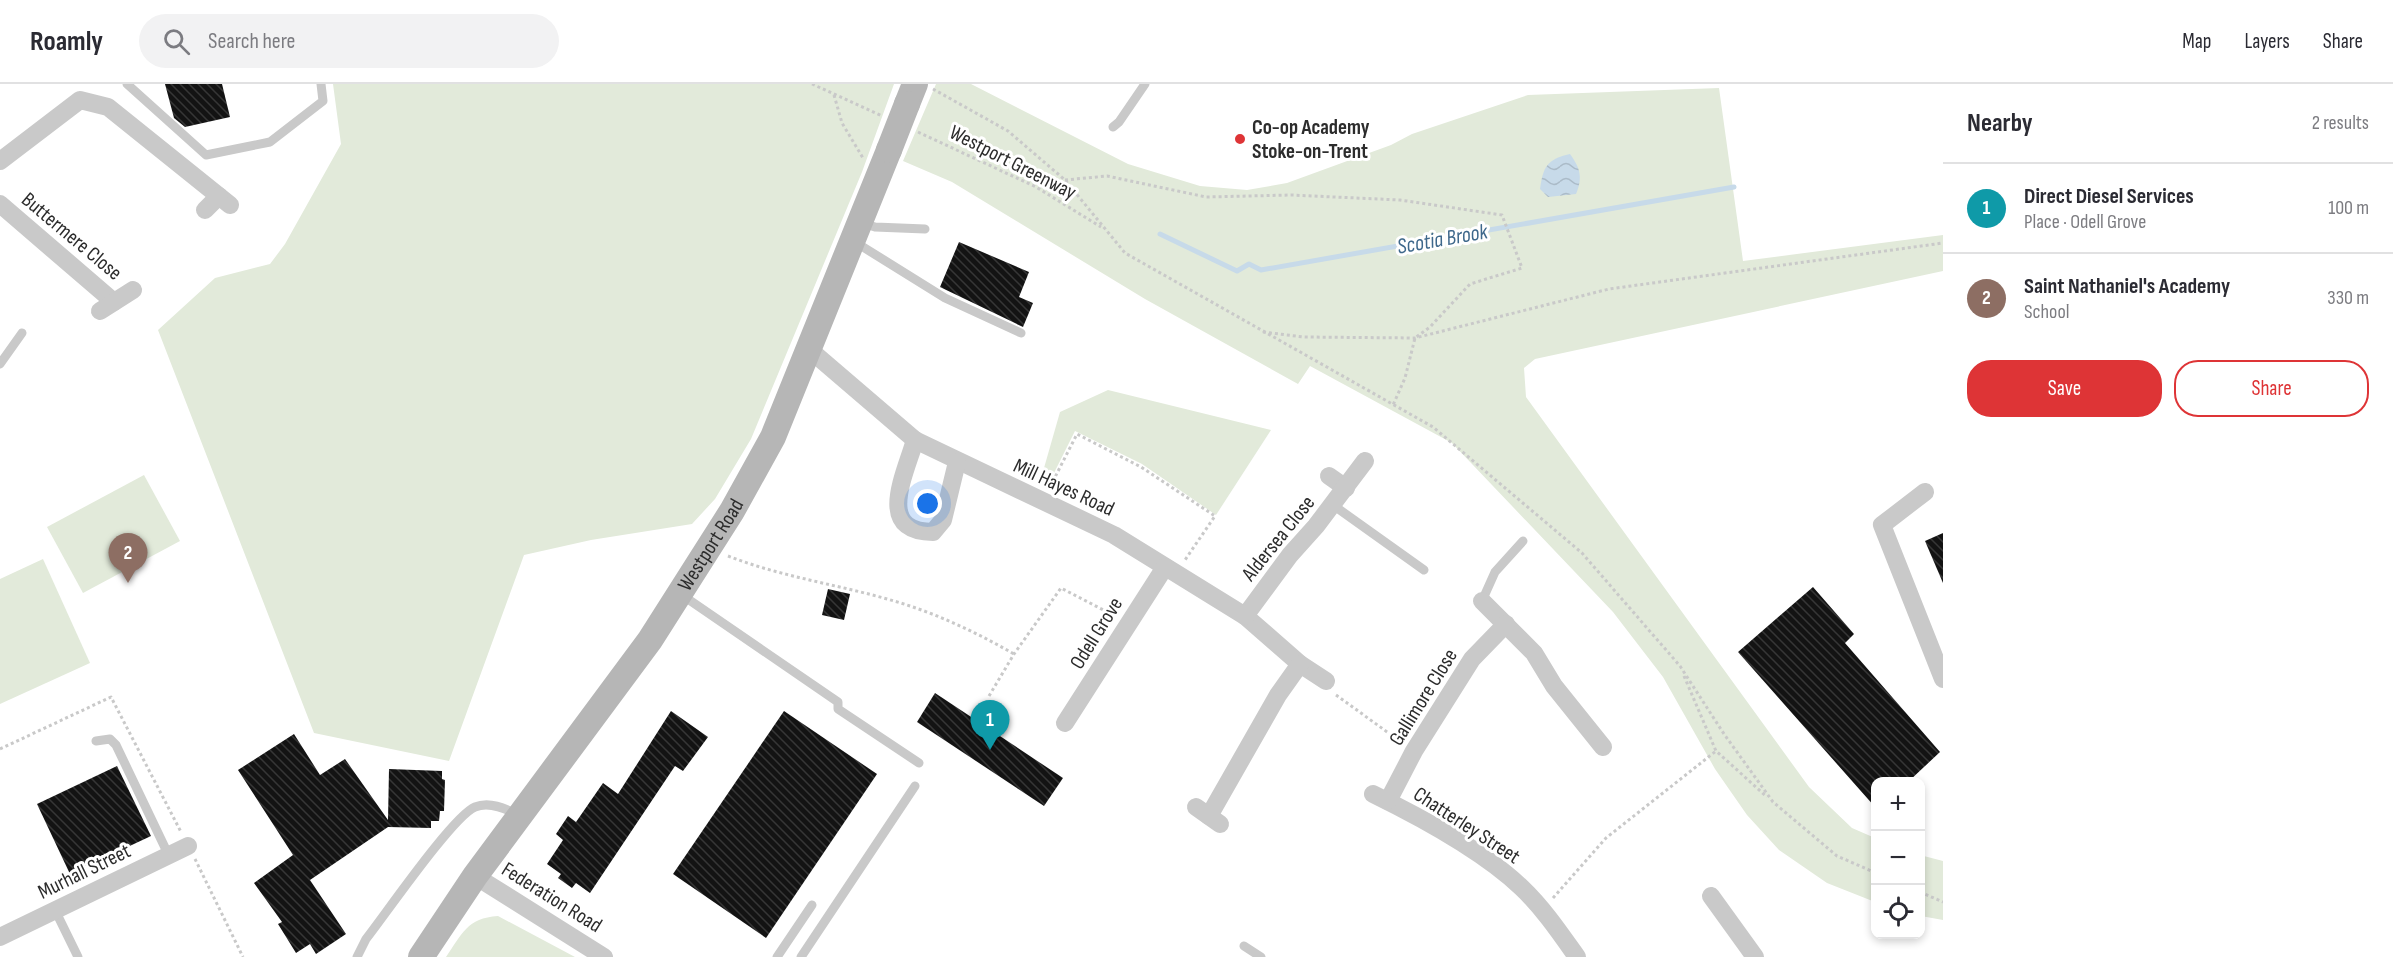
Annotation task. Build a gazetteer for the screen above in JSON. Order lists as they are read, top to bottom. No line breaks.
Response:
{"streets":{"street":["Buttermere Close","Mill Hayes Road","Aldersea Close","Westport Road","Odell Grove","Gallimore Close","Chatterley Street","Murhall Street","Federation Road"],"path":["Westport Greenway"]},"crossings":[["Mill Hayes Road","Aldersea Close"],["Mill Hayes Road","Westport Road"],["Mill Hayes Road","Odell Grove"],["Westport Road","Federation Road"],["Gallimore Close","Chatterley Street"]],"water":["Scotia Brook"],"places":["Co-op Academy Stoke-on-Trent"],"page":{"header":"Roamly","search":"Search here","nav":["Map","Layers","Share"],"heading":["Nearby","2 results"],"list":[{"mark":"1","name":"Direct Diesel Services","note":"Place · Odell Grove","value":"100 m"},{"mark":"2","name":"Saint Nathaniel's Academy","note":"School","value":"330 m"}],"buttons":["Save","Share"],"pins":["2","1"],"map_buttons":["+","−"]}}
